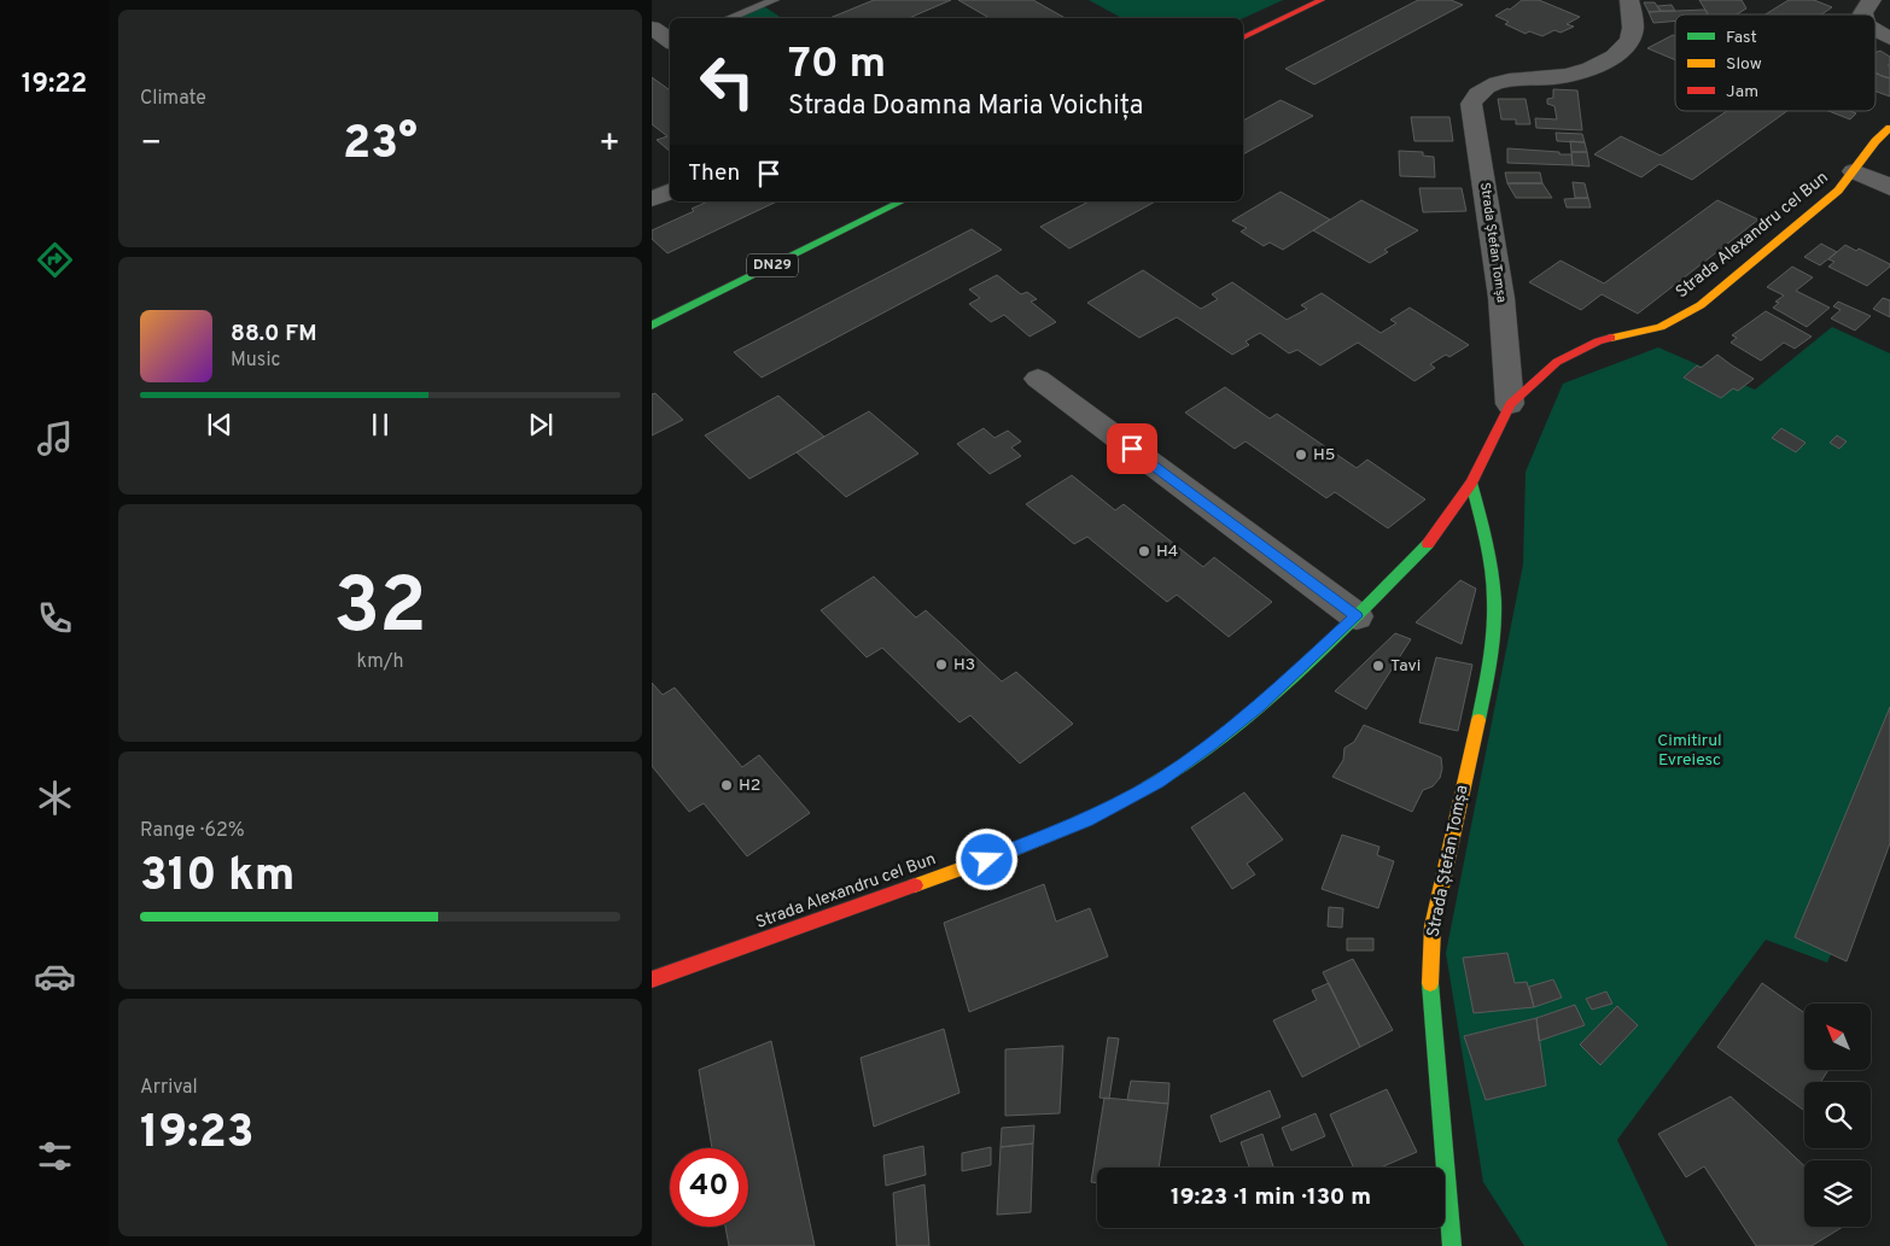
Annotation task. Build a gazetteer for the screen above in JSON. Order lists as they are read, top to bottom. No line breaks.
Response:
{"streets":{"street":["Strada Alexandru cel Bun","Strada Ștefan Tomșa","DN29"]},"crossings":[["Strada Alexandru cel Bun","Strada Ștefan Tomșa"]],"parks":["Cimitirul Evreiesc"],"places":["H5","H4","H3","Tavi","H2"],"legend":["Fast","Slow","Jam"],"north":"top left","page":{"tabs":"19:22","tile":["Climate",["32","km/h"],["Range · 62%","310 km"],["Arrival","19:23"]],"turn":["70 m","Strada Doamna Maria Voichița"],"heat":["−","23°","+"],"then":"Then","song":["88.0 FM","Music"],"limit":"40","trip":"19:23 · 1 min · 130 m"}}
